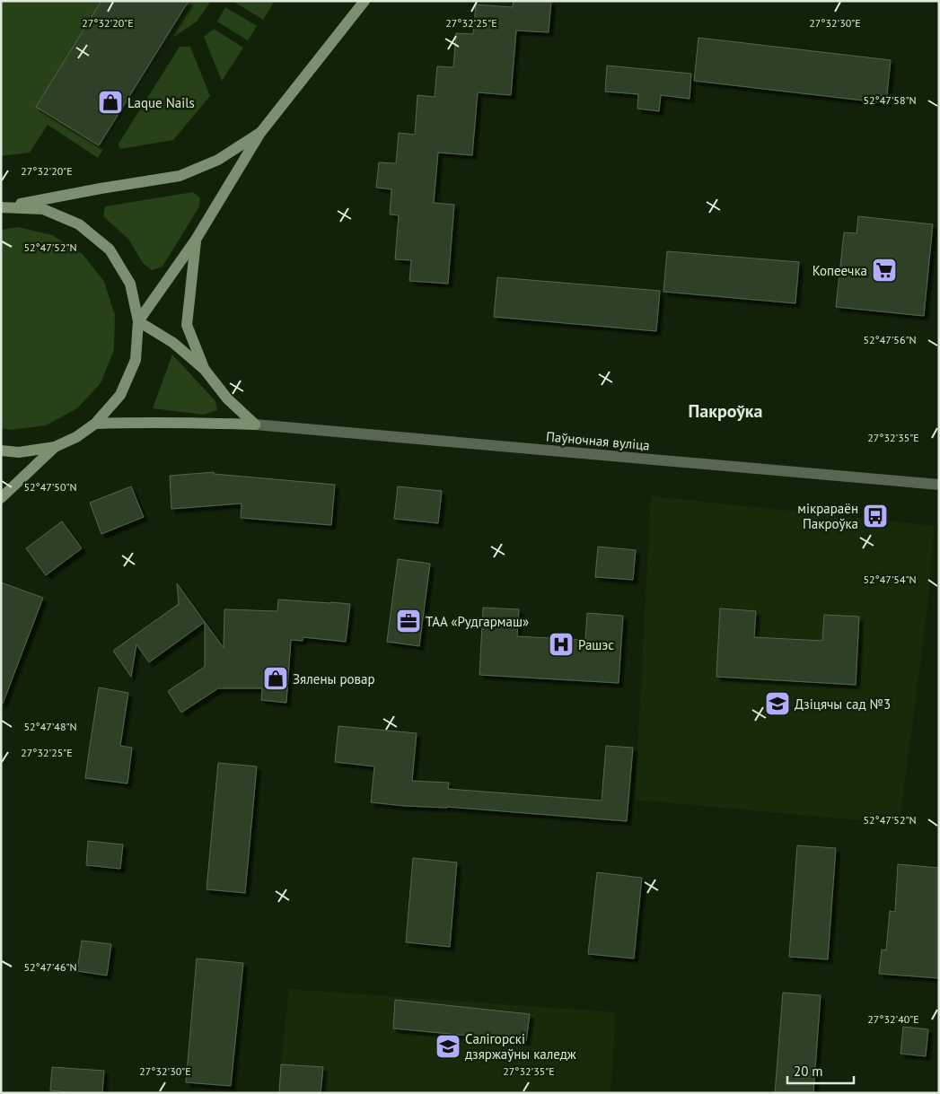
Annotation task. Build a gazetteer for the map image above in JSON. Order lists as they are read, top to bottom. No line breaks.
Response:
{"streets":{"street":["Паўночная вуліца"]},"districts":["Пакроўка"],"places":{"shop":["Laque Nails","Зялены ровар"],"supermarket":["Копеечка"],"bus stop":["мікрараён Пакроўка"],"office":["ТАА «Рудгармаш»"],"hospital":["Рашэс"],"school or university":["Дзіцячы сад №3","Салігорскі дзяржаўны каледж"]},"scale_bar":"20 m","coordinates":["27°32'20\"E","27°32'25\"E","27°32'30\"E","52°47'58\"N","52°47'52\"N","52°47'56\"N","27°32'35\"E","52°47'50\"N","52°47'54\"N","52°47'48\"N","52°47'46\"N","27°32'40\"E"]}
